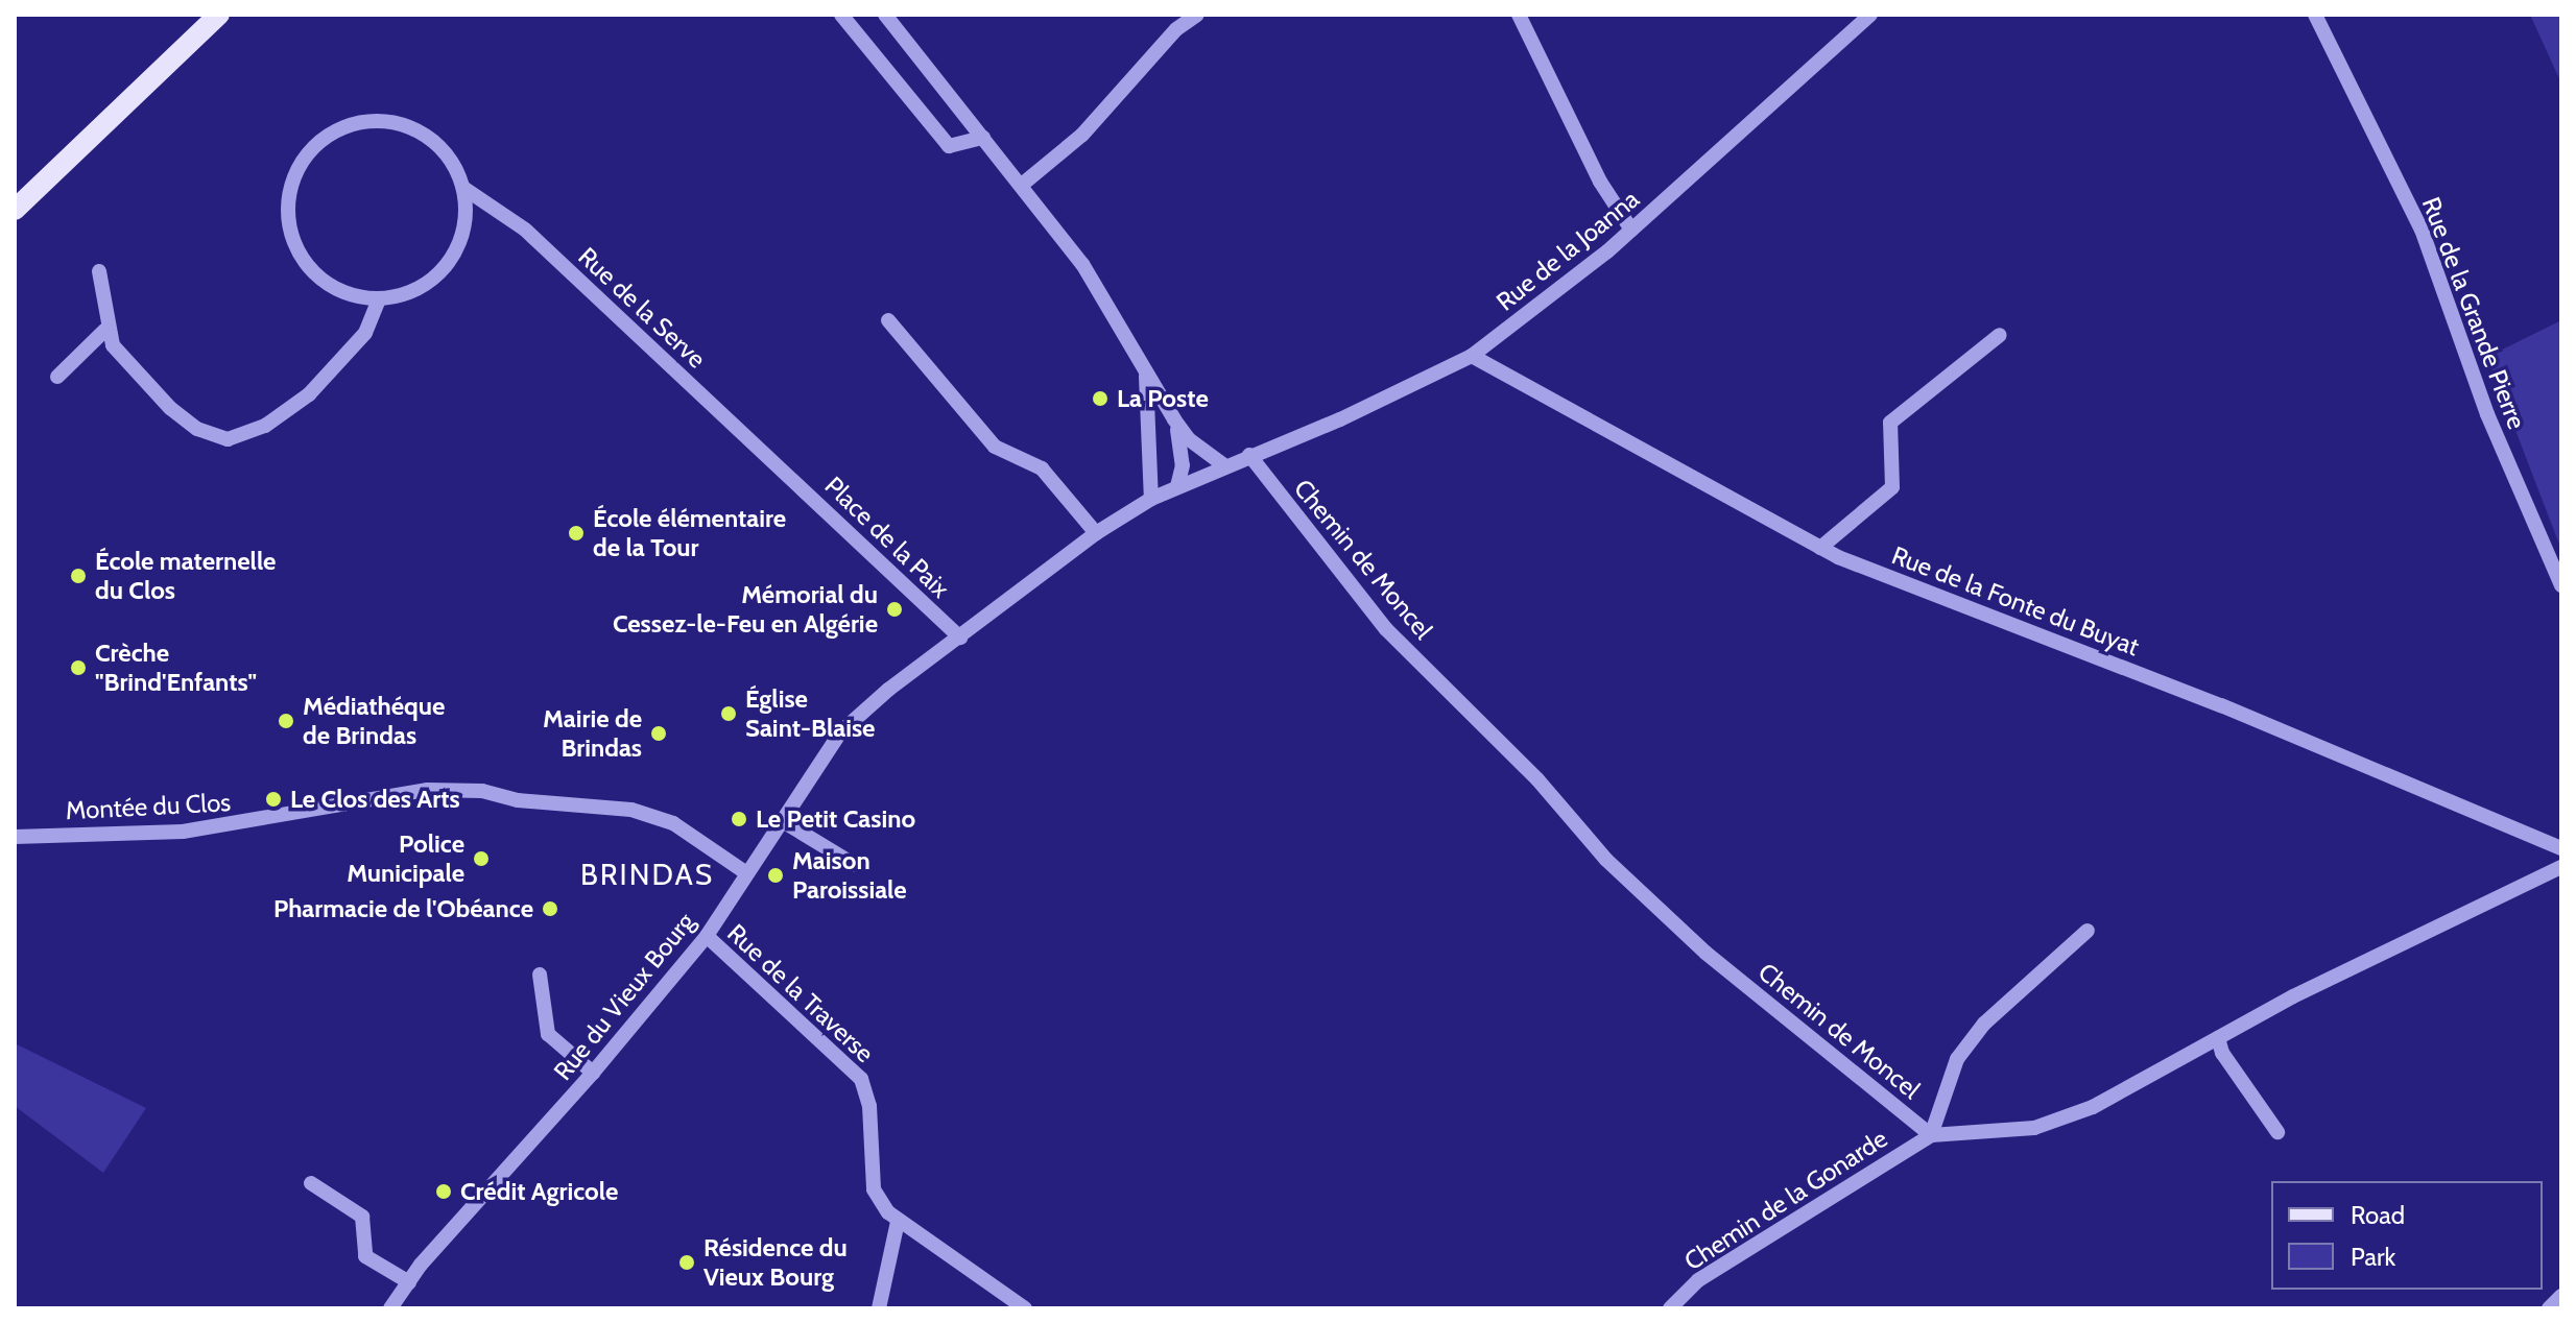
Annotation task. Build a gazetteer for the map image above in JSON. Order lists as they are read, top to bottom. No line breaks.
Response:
{"streets":{"street":["Rue de la Joanna","Rue de la Serve","Rue de la Grande Pierre","Place de la Paix","Chemin de Moncel","Rue de la Fonte du Buyat","Montée du Clos","Rue de la Traverse","Rue du Vieux Bourg","Chemin de la Gonarde"]},"crossings":[["Rue de la Joanna","Chemin de Moncel"],["Rue de la Joanna","Rue de la Fonte du Buyat"],["Rue de la Joanna","Rue du Vieux Bourg"],["Rue de la Serve","Place de la Paix"],["Place de la Paix","Rue du Vieux Bourg"],["Chemin de Moncel","Rue du Vieux Bourg"],["Chemin de Moncel","Chemin de la Gonarde"],["Montée du Clos","Rue du Vieux Bourg"],["Rue de la Traverse","Rue du Vieux Bourg"]],"districts":["BRINDAS"],"places":["La Poste","École élémentaire de la Tour","École maternelle du Clos","Mémorial du Cessez-le-Feu en Algérie","Crèche \"Brind'Enfants\"","Église Saint-Blaise","Médiathéque de Brindas","Mairie de Brindas","Le Clos des Arts","Le Petit Casino","Police Municipale","Maison Paroissiale","Pharmacie de l'Obéance","Crédit Agricole","Résidence du Vieux Bourg"],"legend":["Road","Park"]}
